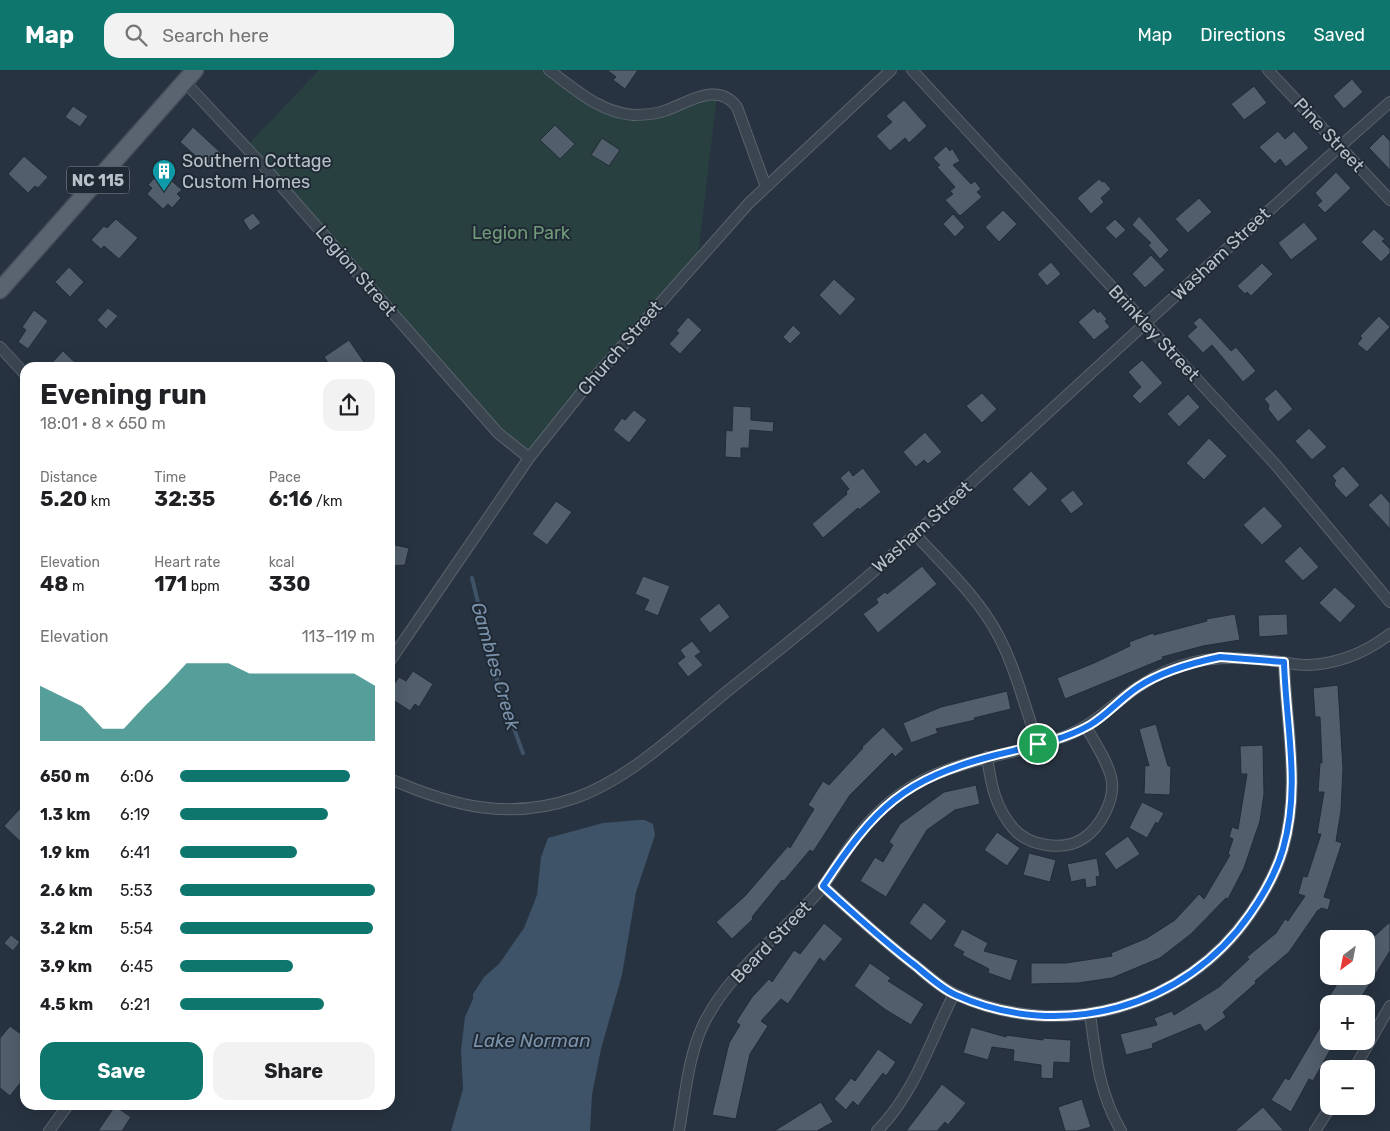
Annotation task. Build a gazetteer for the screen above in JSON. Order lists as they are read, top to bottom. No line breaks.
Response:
{"streets":{"main road":["NC 115"],"street":["Pine Street","Washam Street","Legion Street","Brinkley Street","Church Street","Beard Street"]},"crossings":[["Pine Street","Washam Street"],["NC 115","Legion Street"],["Washam Street","Brinkley Street"],["Legion Street","Church Street"]],"water":["Gambles Creek","Lake Norman"],"parks":["Legion Park"],"places":{"building":["Southern Cottage Custom Homes"]},"north":"bottom left","page":{"header":"Map","search":"Search here","nav":["Map","Directions","Saved"],"heading":["Evening run","18:01 · 8 × 650 m"],"stats":[["Distance","5.20 km"],["Time","32:35"],["Pace","6:16 /km"],["Elevation","48 m"],["Heart rate","171 bpm"],["kcal","330"]],"chart":["Elevation","113–119 m"],"list":[{"name":"650 m","note":"6:06"},{"name":"1.3 km","note":"6:19"},{"name":"1.9 km","note":"6:41"},{"name":"2.6 km","note":"5:53"},{"name":"3.2 km","note":"5:54"},{"name":"3.9 km","note":"6:45"},{"name":"4.5 km","note":"6:21"}],"map_buttons":["+","−"],"buttons":["Save","Share"]}}
